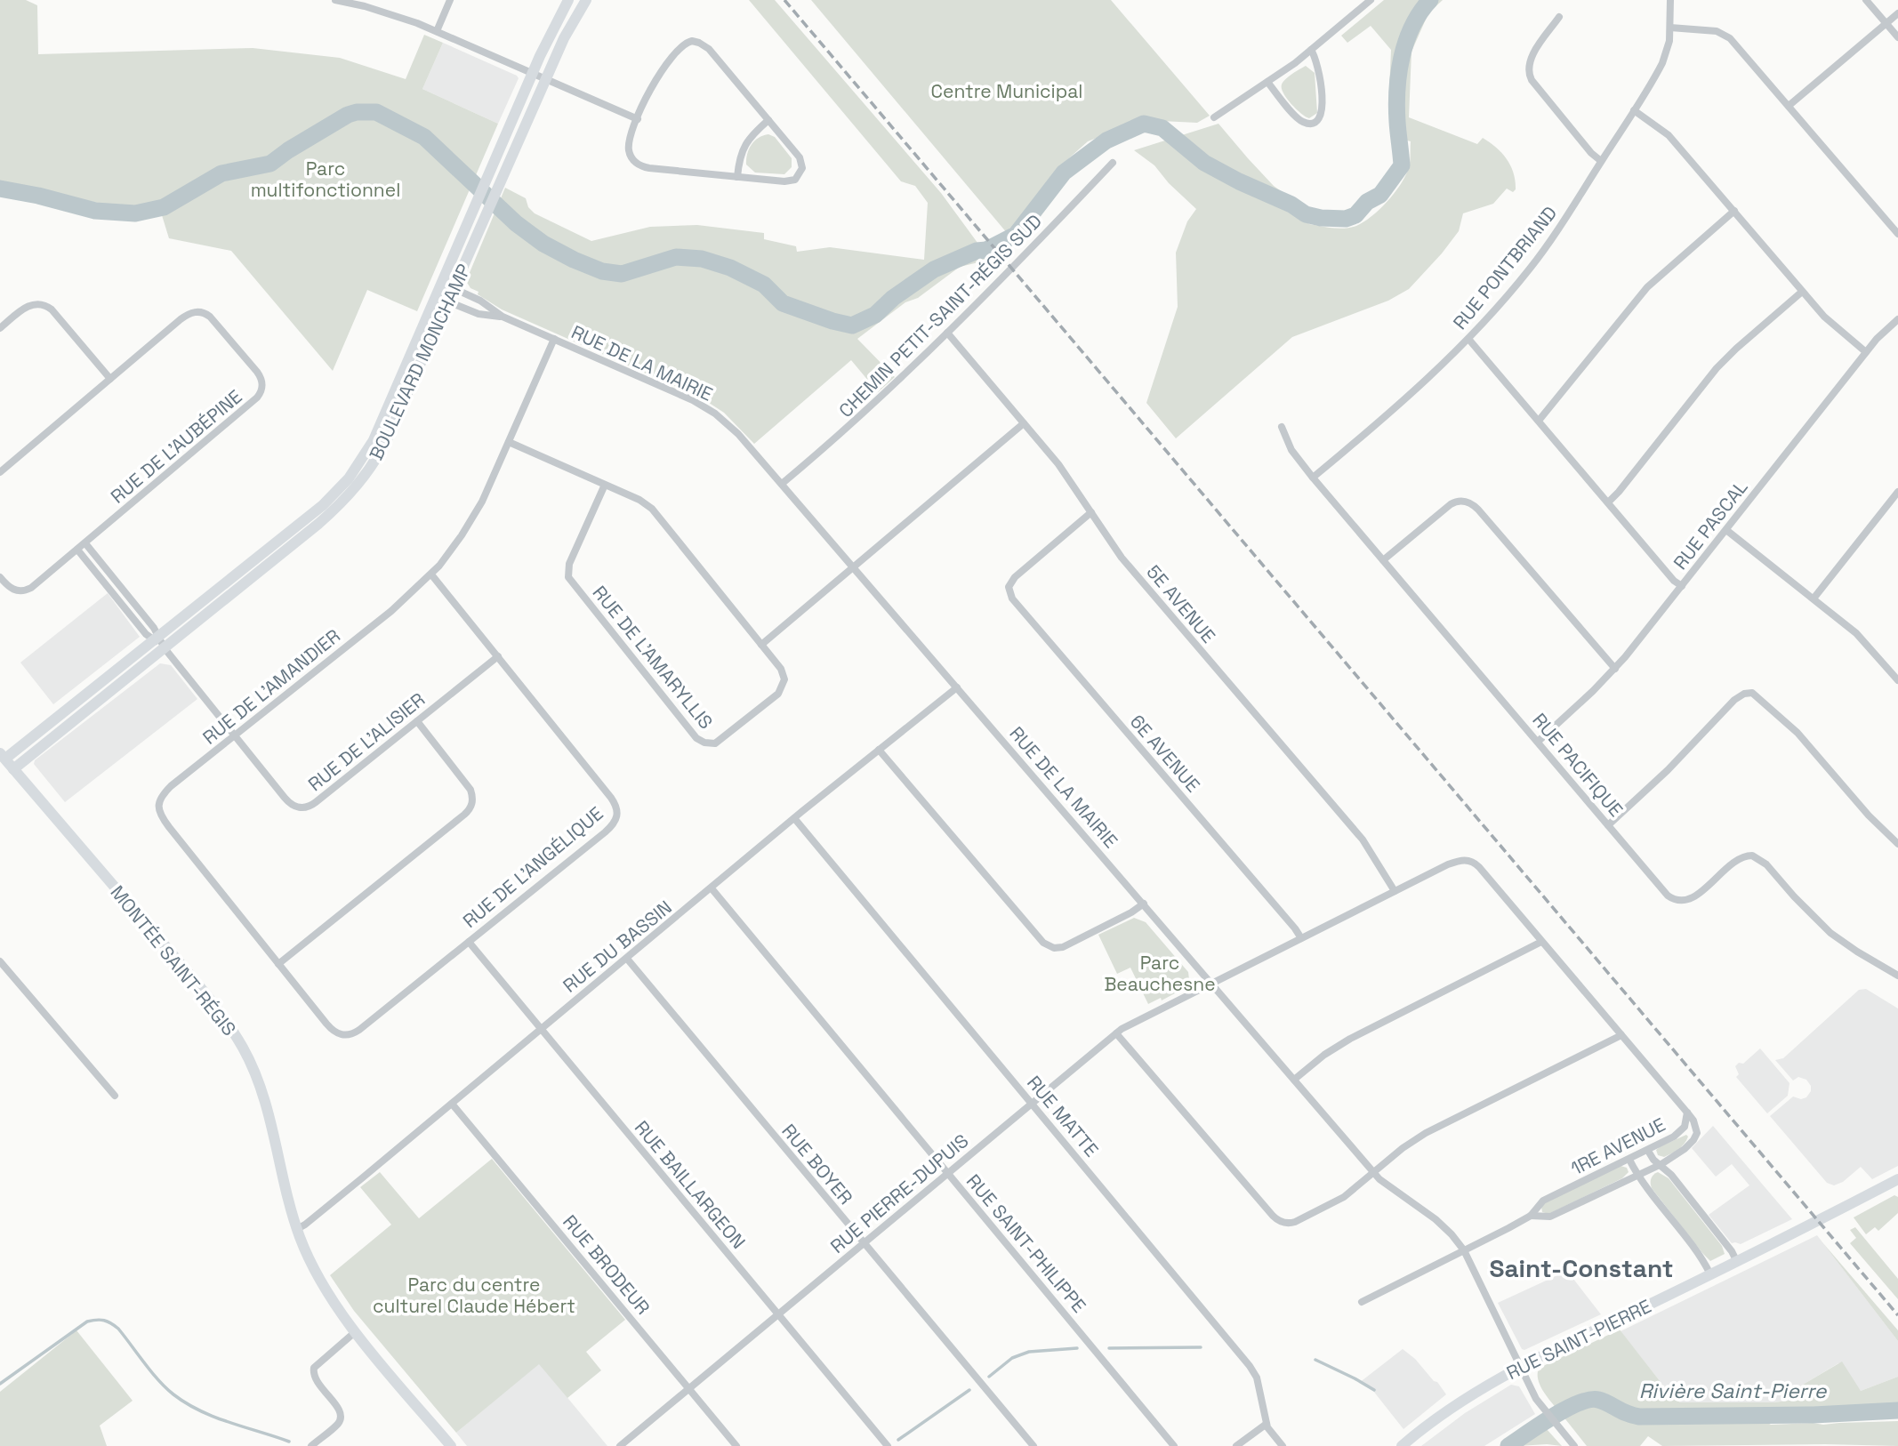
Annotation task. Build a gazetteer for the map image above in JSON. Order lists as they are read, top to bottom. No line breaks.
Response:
{"streets":{"street":["RUE PONTBRIAND","CHEMIN PETIT-SAINT-RÉGIS SUD","BOULEVARD MONCHAMP","RUE DE LA MAIRIE","RUE DE L'AUBÉPINE","RUE PASCAL","5E AVENUE","RUE DE L'AMARYLLIS","RUE DE L'AMANDIER","RUE DE L'ALISIER","6E AVENUE","RUE PACIFIQUE","RUE DE L'ANGÉLIQUE","RUE DU BASSIN","MONTÉE SAINT-RÉGIS","RUE MATTE","1RE AVENUE","RUE BOYER","RUE BAILLARGEON","RUE PIERRE-DUPUIS","RUE SAINT-PHILIPPE","RUE BRODEUR","RUE SAINT-PIERRE"]},"crossings":[["RUE PONTBRIAND","RUE PACIFIQUE"],["CHEMIN PETIT-SAINT-RÉGIS SUD","RUE DE LA MAIRIE"],["CHEMIN PETIT-SAINT-RÉGIS SUD","5E AVENUE"],["BOULEVARD MONCHAMP","RUE DE LA MAIRIE"],["BOULEVARD MONCHAMP","RUE DE L'ALISIER"],["BOULEVARD MONCHAMP","MONTÉE SAINT-RÉGIS"],["RUE DE LA MAIRIE","RUE DE L'AMANDIER"],["RUE DE LA MAIRIE","RUE DU BASSIN"],["RUE DE LA MAIRIE","1RE AVENUE"],["RUE DE LA MAIRIE","RUE PIERRE-DUPUIS"],["RUE DE LA MAIRIE","RUE SAINT-PIERRE"],["RUE DE L'AUBÉPINE","RUE DE L'ALISIER"],["RUE PASCAL","RUE PACIFIQUE"],["5E AVENUE","6E AVENUE"],["5E AVENUE","RUE PIERRE-DUPUIS"],["RUE DE L'AMARYLLIS","RUE DE L'AMANDIER"],["RUE DE L'AMANDIER","RUE DE L'ALISIER"],["RUE DE L'AMANDIER","RUE DE L'ANGÉLIQUE"],["RUE DE L'ALISIER","RUE DE L'ANGÉLIQUE"],["6E AVENUE","RUE PIERRE-DUPUIS"],["RUE DE L'ANGÉLIQUE","RUE BAILLARGEON"],["RUE DU BASSIN","MONTÉE SAINT-RÉGIS"],["RUE DU BASSIN","RUE MATTE"],["RUE DU BASSIN","RUE BOYER"],["RUE DU BASSIN","RUE BAILLARGEON"],["RUE DU BASSIN","RUE SAINT-PHILIPPE"],["RUE DU BASSIN","RUE BRODEUR"],["RUE MATTE","RUE PIERRE-DUPUIS"],["RUE BOYER","RUE PIERRE-DUPUIS"],["RUE BAILLARGEON","RUE PIERRE-DUPUIS"],["RUE PIERRE-DUPUIS","RUE SAINT-PHILIPPE"],["RUE PIERRE-DUPUIS","RUE BRODEUR"]],"districts":["Saint-Constant"],"water":["Rivière Saint-Pierre"],"parks":["Centre Municipal","Parc multifonctionnel","Parc Beauchesne","Parc du centre culturel Claude Hébert"]}
